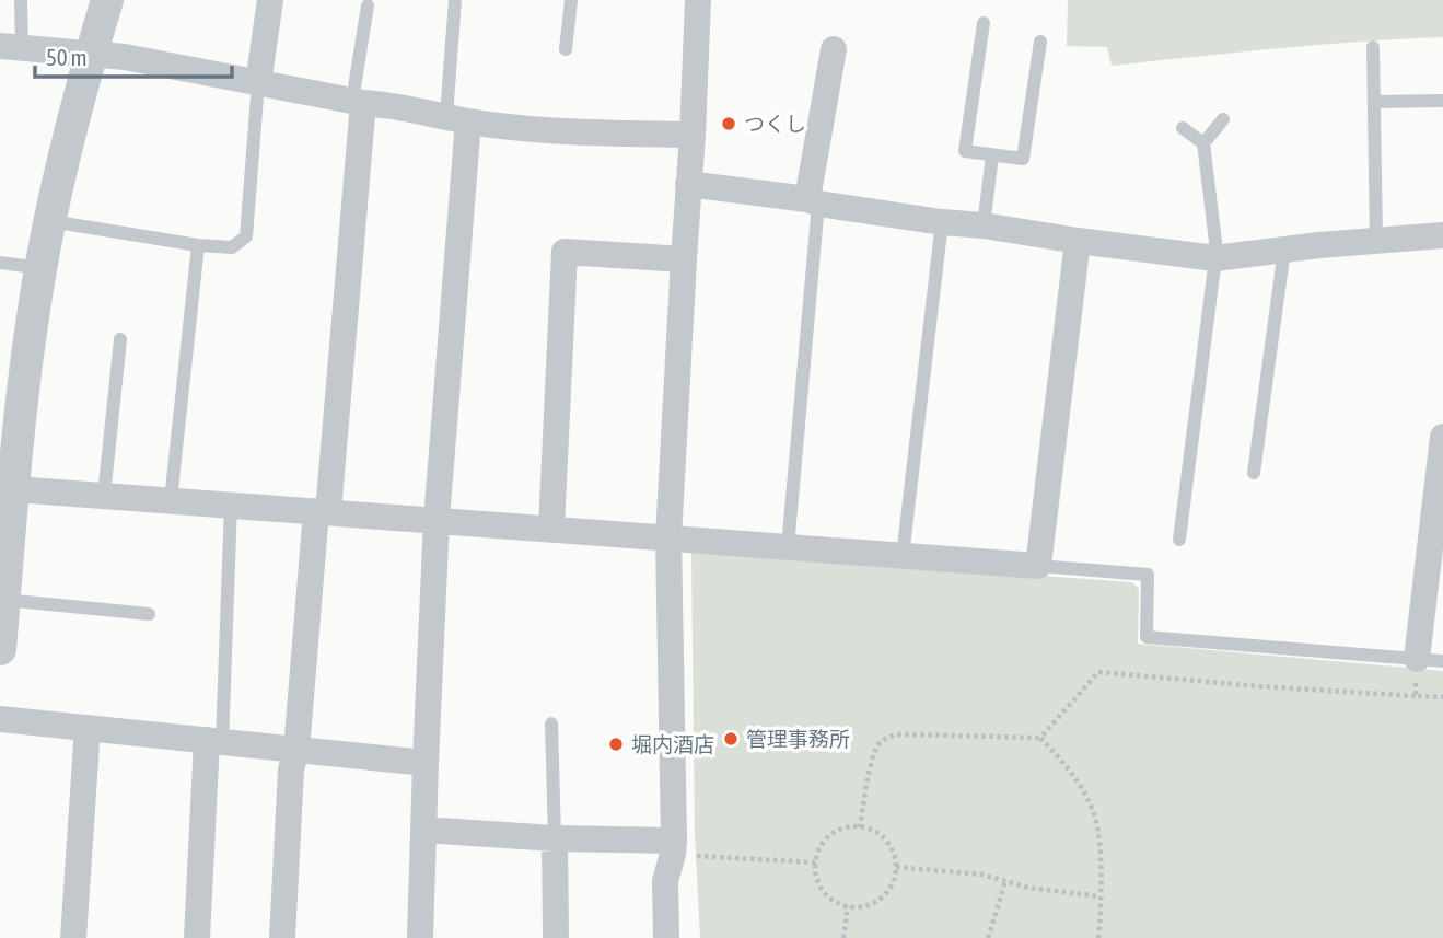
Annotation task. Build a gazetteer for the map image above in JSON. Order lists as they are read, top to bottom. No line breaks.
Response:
{"places":["つくし","管理事務所","堀内酒店"],"scale_bar":"50 m"}
